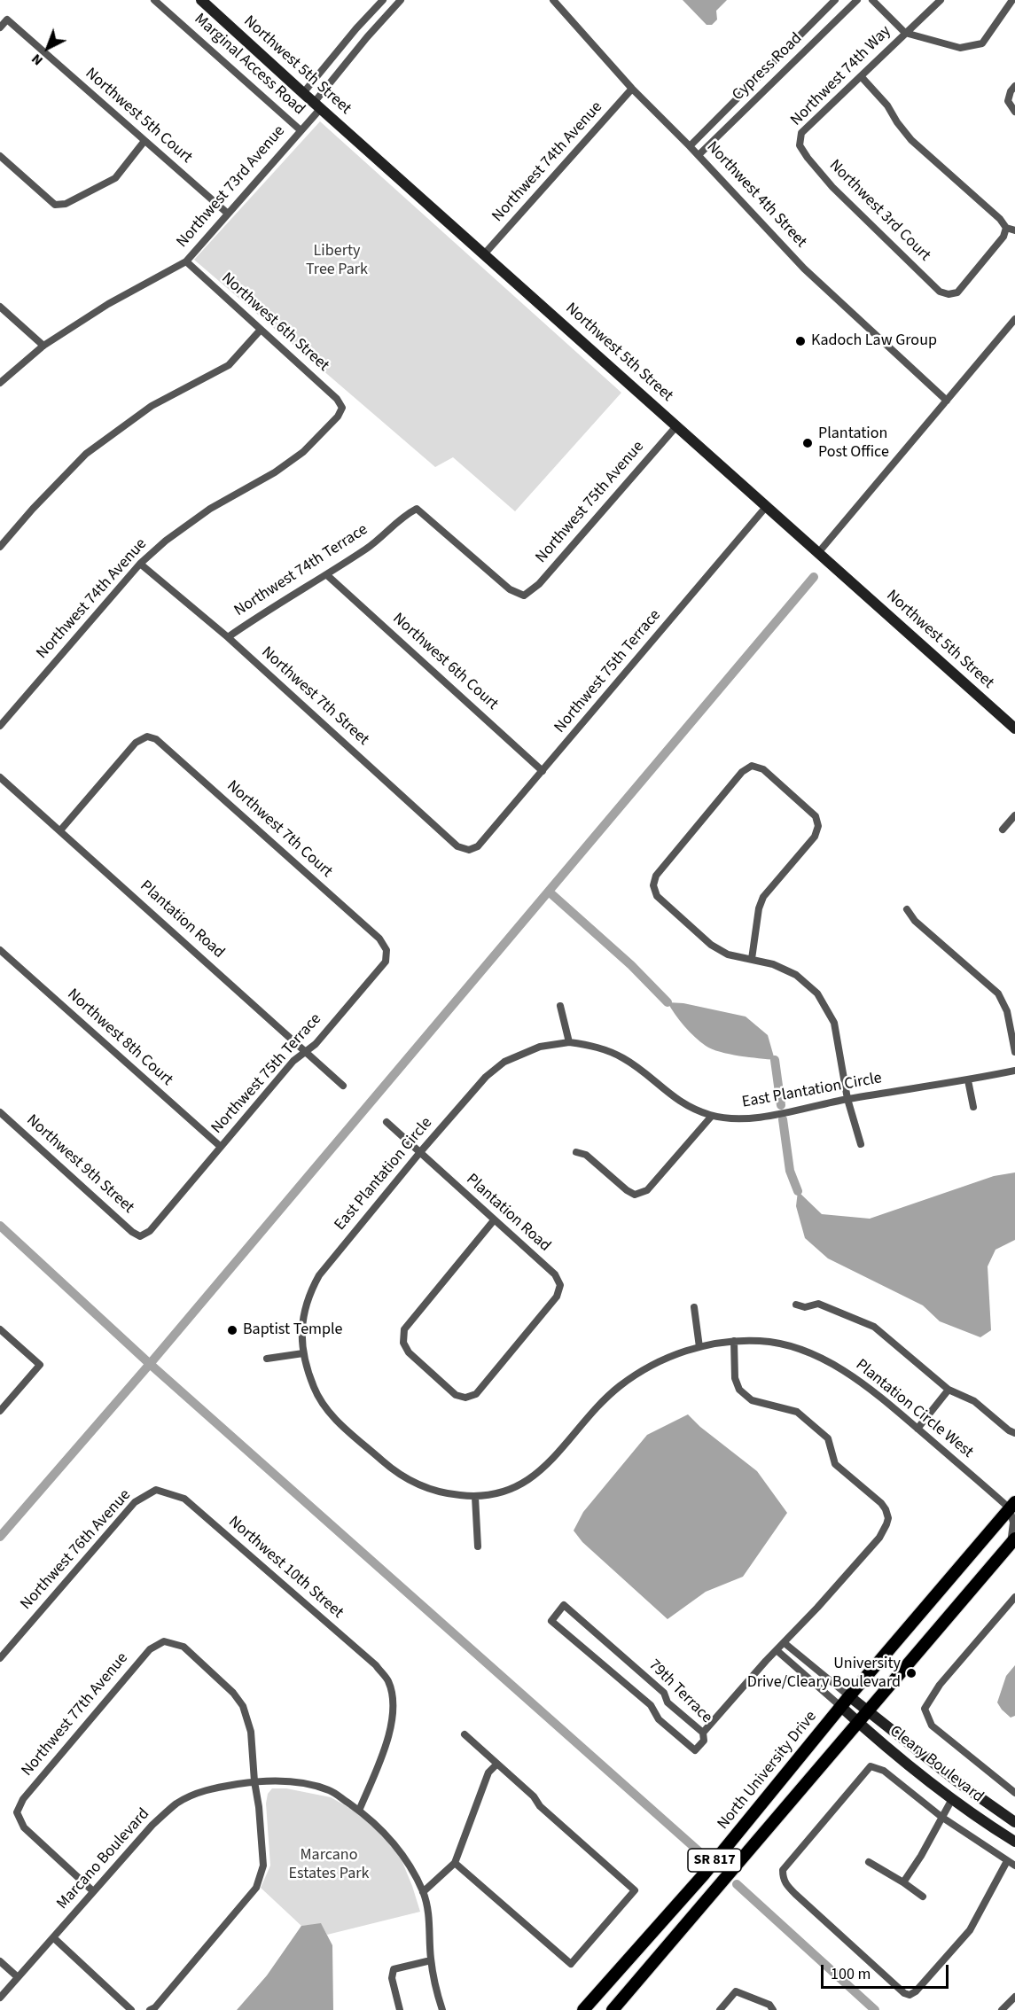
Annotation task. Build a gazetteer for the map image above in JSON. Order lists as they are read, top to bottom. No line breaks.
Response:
{"streets":{"main road":["North University Drive","SR 817"],"street":["Marginal Access Road","Northwest 5th Street","Cypress Road","Northwest 74th Way","Northwest 5th Court","Northwest 74th Avenue","Northwest 73rd Avenue","Northwest 4th Street","Northwest 3rd Court","Northwest 6th Street","Northwest 75th Avenue","Northwest 74th Terrace","Northwest 6th Court","Northwest 75th Terrace","Northwest 7th Street","Northwest 7th Court","Plantation Road","Northwest 8th Court","East Plantation Circle","Northwest 9th Street","Plantation Circle West","Northwest 76th Avenue","Northwest 10th Street","79th Terrace","Northwest 77th Avenue","Cleary Boulevard","Marcano Boulevard"]},"crossings":[["Marginal Access Road","Northwest 73rd Avenue"],["Northwest 5th Street","Northwest 74th Avenue"],["Northwest 5th Street","Northwest 73rd Avenue"],["Northwest 5th Street","Northwest 75th Avenue"],["Northwest 5th Street","Northwest 75th Terrace"],["Cypress Road","Northwest 4th Street"],["Northwest 74th Way","Northwest 3rd Court"],["Northwest 5th Court","Northwest 73rd Avenue"],["Northwest 74th Avenue","Northwest 4th Street"],["Northwest 74th Avenue","Northwest 6th Street"],["Northwest 74th Avenue","Northwest 7th Street"],["Northwest 73rd Avenue","Northwest 6th Street"],["Northwest 75th Avenue","Northwest 74th Terrace"],["Northwest 74th Terrace","Northwest 6th Court"],["Northwest 74th Terrace","Northwest 7th Street"],["Northwest 6th Court","Northwest 75th Terrace"],["Northwest 75th Terrace","Northwest 7th Street"],["Northwest 75th Terrace","Northwest 7th Court"],["Northwest 75th Terrace","Plantation Road"],["Northwest 75th Terrace","Northwest 8th Court"],["Northwest 75th Terrace","Northwest 9th Street"],["Northwest 7th Court","Plantation Road"],["Plantation Road","East Plantation Circle"],["East Plantation Circle","Plantation Circle West"],["Plantation Circle West","North University Drive"],["Northwest 76th Avenue","Northwest 10th Street"],["Northwest 10th Street","Marcano Boulevard"],["Northwest 77th Avenue","Marcano Boulevard"],["Cleary Boulevard","North University Drive"],["Cleary Boulevard","SR 817"]],"parks":["Liberty Tree Park","Marcano Estates Park"],"places":["Kadoch Law Group","Plantation Post Office","Baptist Temple","University Drive/Cleary Boulevard"],"scale_bar":"100 m","north":"bottom left"}
